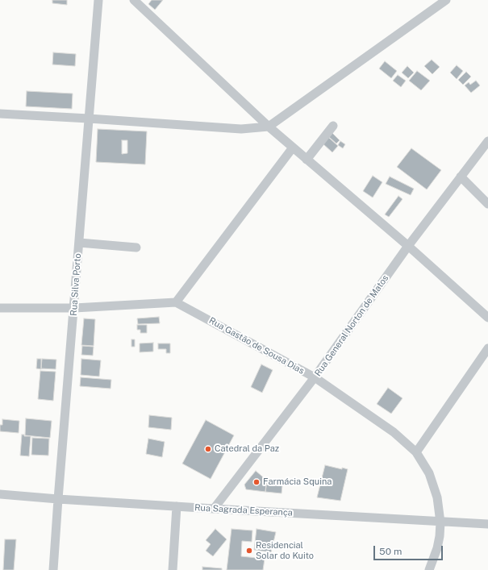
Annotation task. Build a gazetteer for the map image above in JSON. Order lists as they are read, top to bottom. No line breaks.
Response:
{"streets":{"street":["Rua Silva Porto","Rua General Norton de Matos","Rua Gastão de Sousa Dias","Rua Sagrada Esperança"]},"crossings":[["Rua Silva Porto","Rua Sagrada Esperança"],["Rua General Norton de Matos","Rua Gastão de Sousa Dias"],["Rua General Norton de Matos","Rua Sagrada Esperança"],["Rua Gastão de Sousa Dias","Rua Sagrada Esperança"]],"places":["Catedral da Paz","Farmácia Squina","Residencial Solar do Kuito"],"scale_bar":"50 m"}
